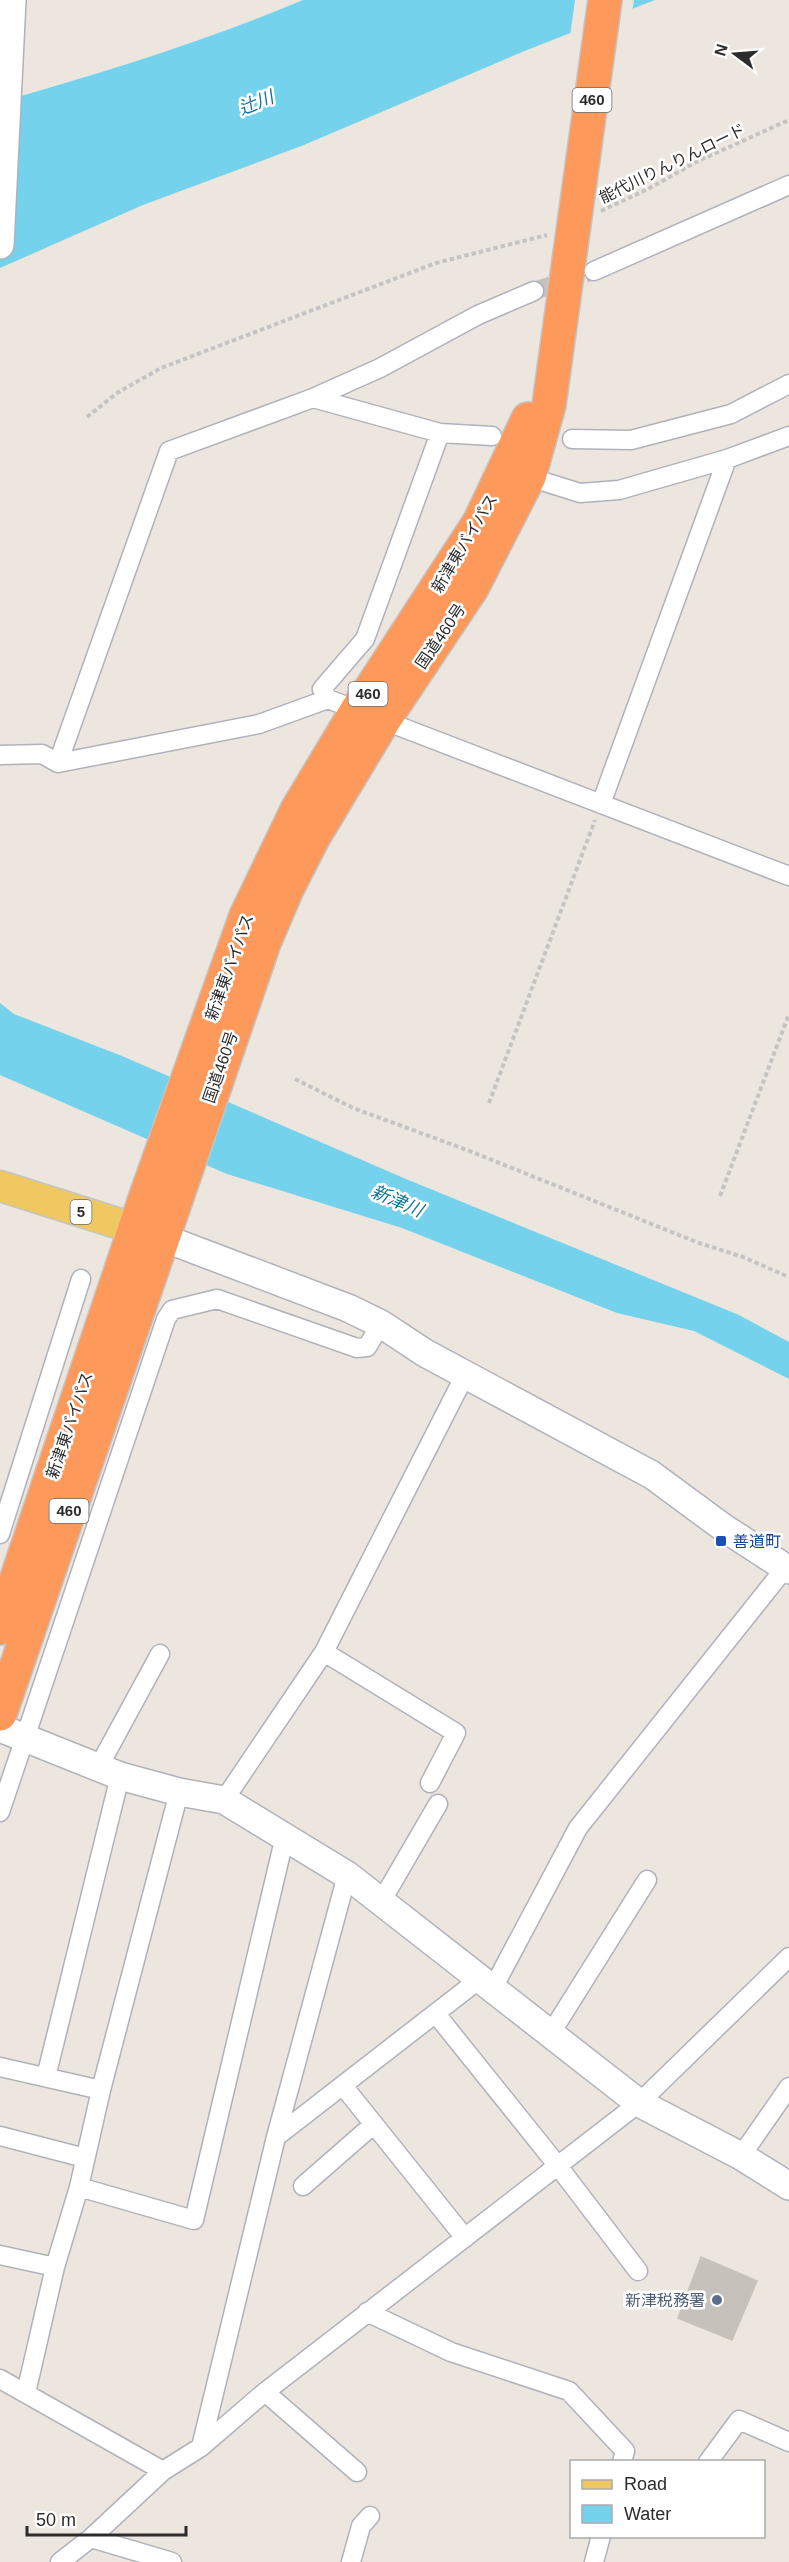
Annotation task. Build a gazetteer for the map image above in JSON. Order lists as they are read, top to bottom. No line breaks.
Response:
{"streets":{"highway":["460","新津東バイパス","国道460号"],"main road":["5"],"path":["能代川りんりんロード"]},"crossings":[["能代川りんりんロード","国道460号"],["新津東バイパス","国道460号"],["新津東バイパス","5"],["国道460号","5"]],"water":["辻川","新津川"],"places":{"transit":["善道町"],"other":["新津税務署"]},"legend":["Road","Water"],"scale_bar":"50 m","north":"left"}
